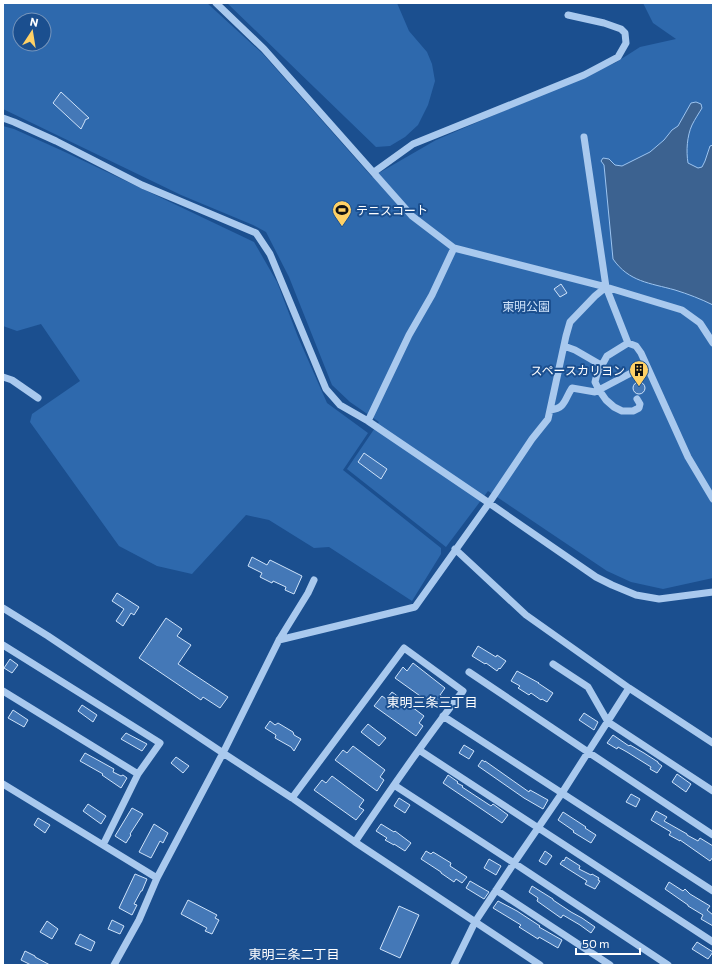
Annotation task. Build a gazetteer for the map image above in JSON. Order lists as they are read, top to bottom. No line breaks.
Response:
{"districts":["東明三条三丁目","東明三条二丁目"],"parks":["東明公園"],"places":{"sports":["テニスコート"],"building":["スペースカリヨン"]},"scale_bar":"50 m","north":"top"}
